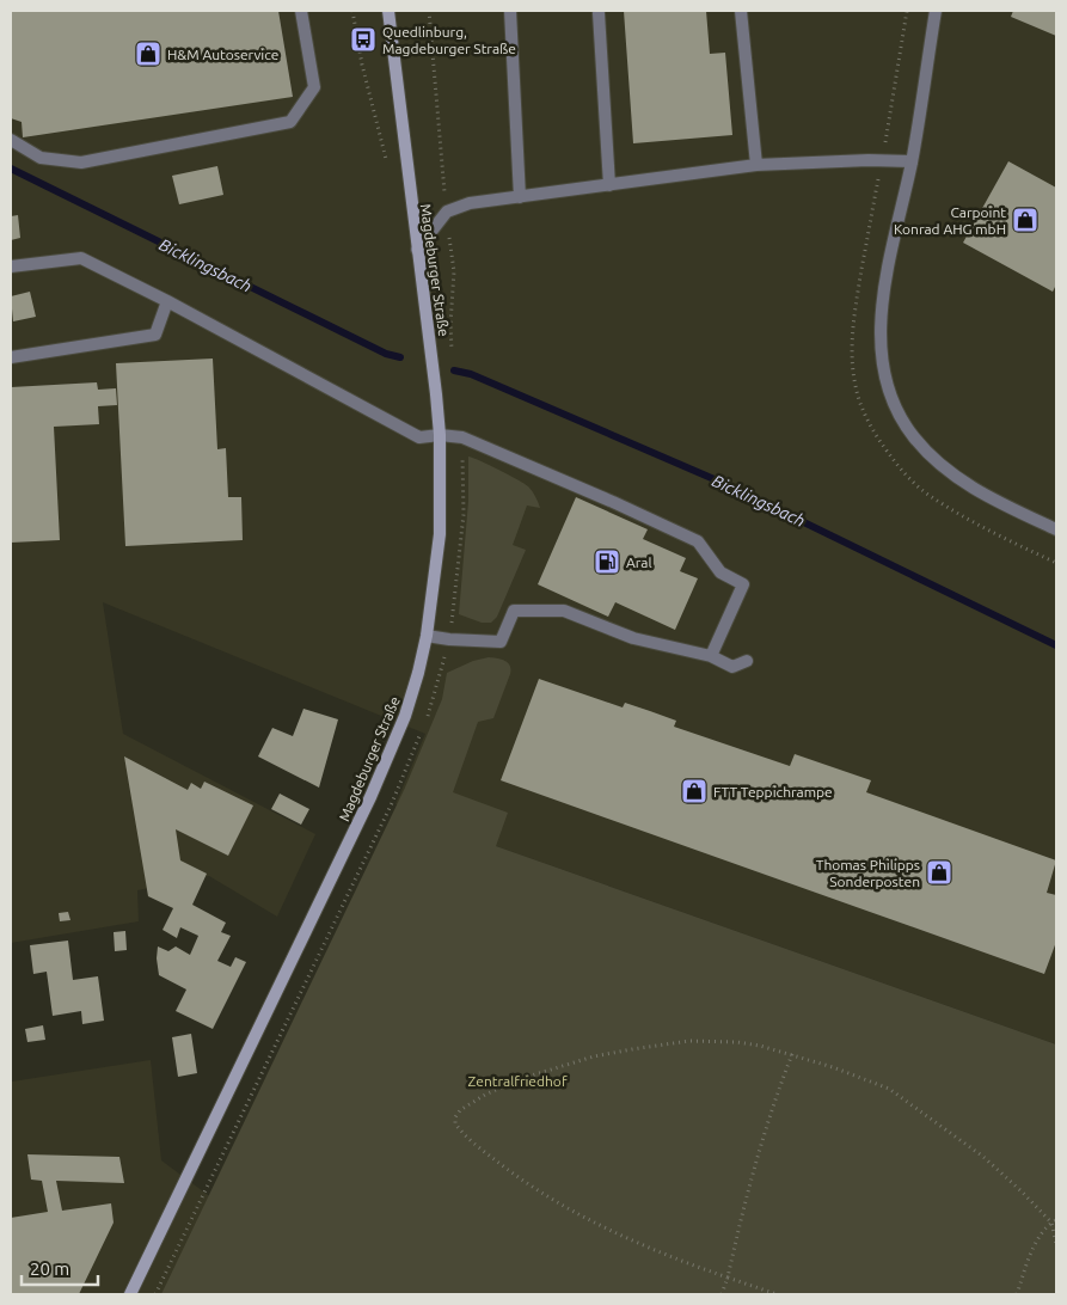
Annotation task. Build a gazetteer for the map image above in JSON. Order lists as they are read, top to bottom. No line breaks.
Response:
{"streets":{"main road":["Magdeburger Straße"]},"water":["Bicklingsbach"],"parks":["Zentralfriedhof"],"places":{"bus stop":["Quedlinburg, Magdeburger Straße"],"shop":["H&M Autoservice","Carpoint Konrad AHG mbH","FTT Teppichrampe","Thomas Philipps Sonderposten"],"fuel station":["Aral"]},"scale_bar":"20 m"}
